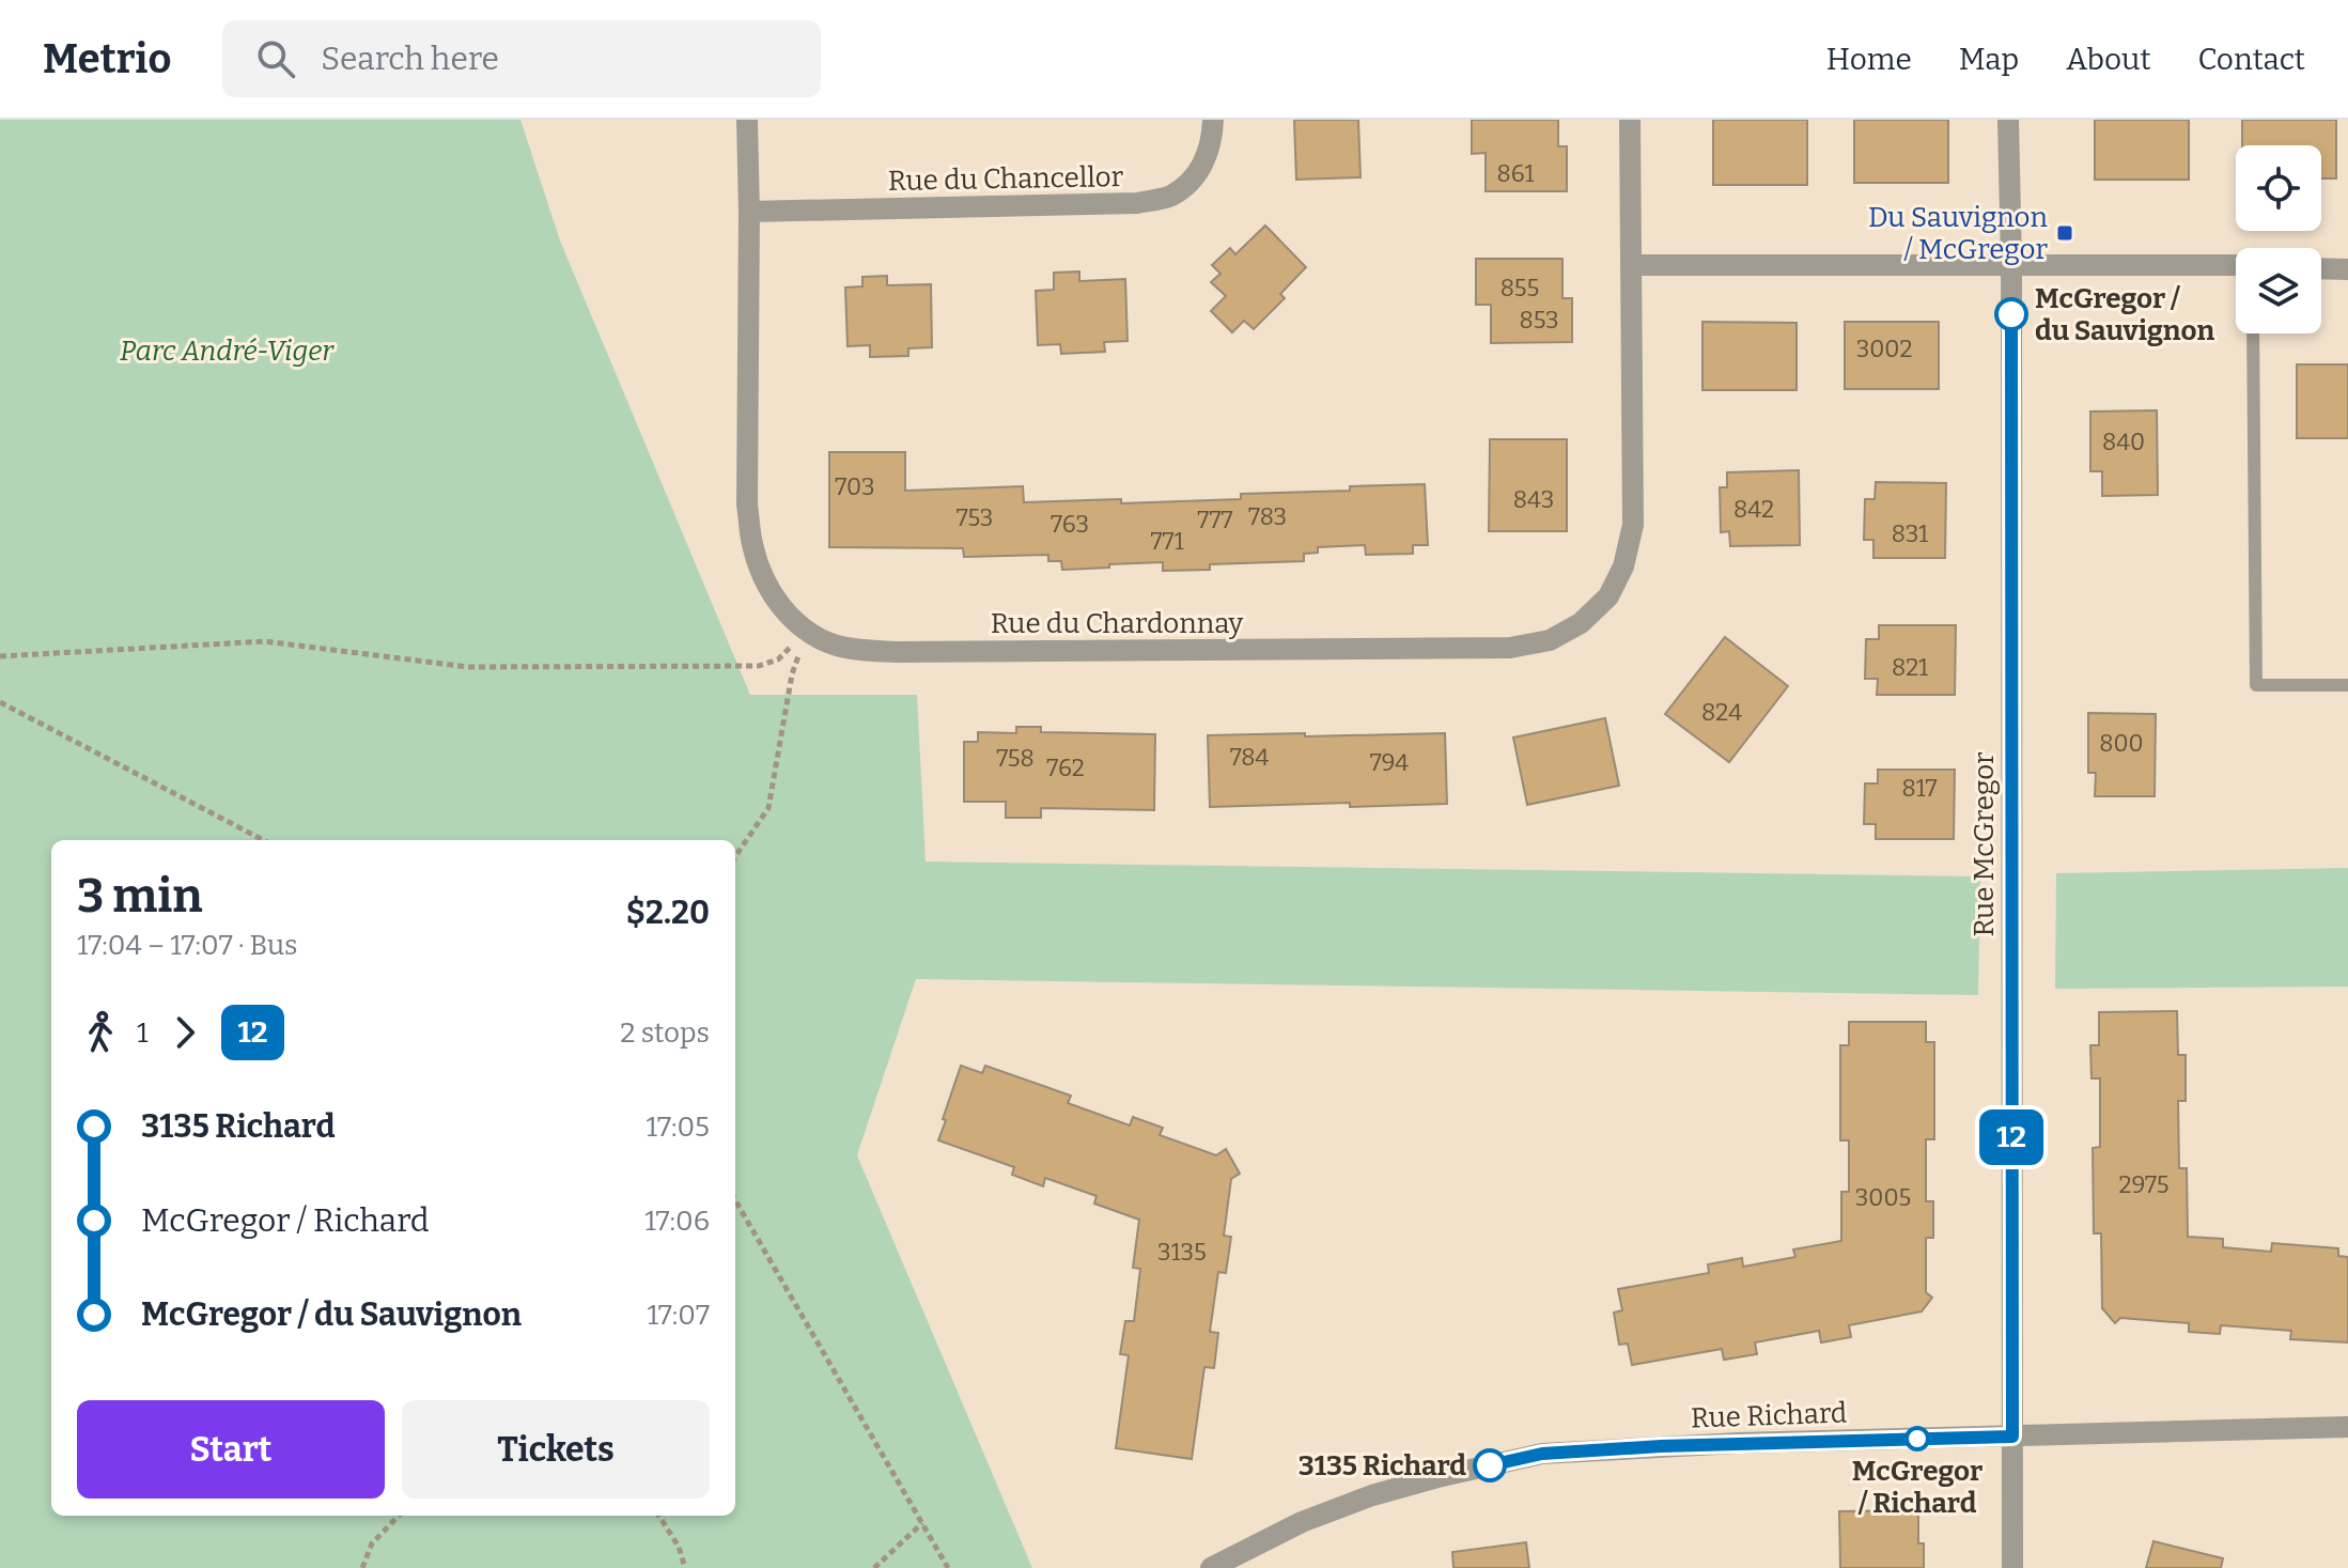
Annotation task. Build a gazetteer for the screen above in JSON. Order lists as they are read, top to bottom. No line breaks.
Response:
{"streets":{"street":["Rue du Chancellor","Rue du Chardonnay","Rue McGregor","Rue Richard"]},"crossings":[["Rue du Chancellor","Rue du Chardonnay"],["Rue McGregor","Rue Richard"]],"parks":["Parc André-Viger"],"places":{"transit":["Du Sauvignon / McGregor"],"other":["McGregor / du Sauvignon","McGregor / Richard","3135 Richard"]},"lines":["bus line 12"],"house_numbers":["861","855","853","3002","840","703","843","842","783","753","777","763","831","771","821","824","800","784","758","794","762","817","2975","3005","3135"],"page":{"header":"Metrio","search":"Search here","nav":["Home","Map","About","Contact"],"on_map":"12","heading":["3 min","17:04 – 17:07 · Bus","$2.20"],"legs":["1","12","2 stops"],"list":[{"name":"3135 Richard","value":"17:05"},{"name":"McGregor / Richard","value":"17:06"},{"name":"McGregor / du Sauvignon","value":"17:07"}],"buttons":["Start","Tickets"]}}
